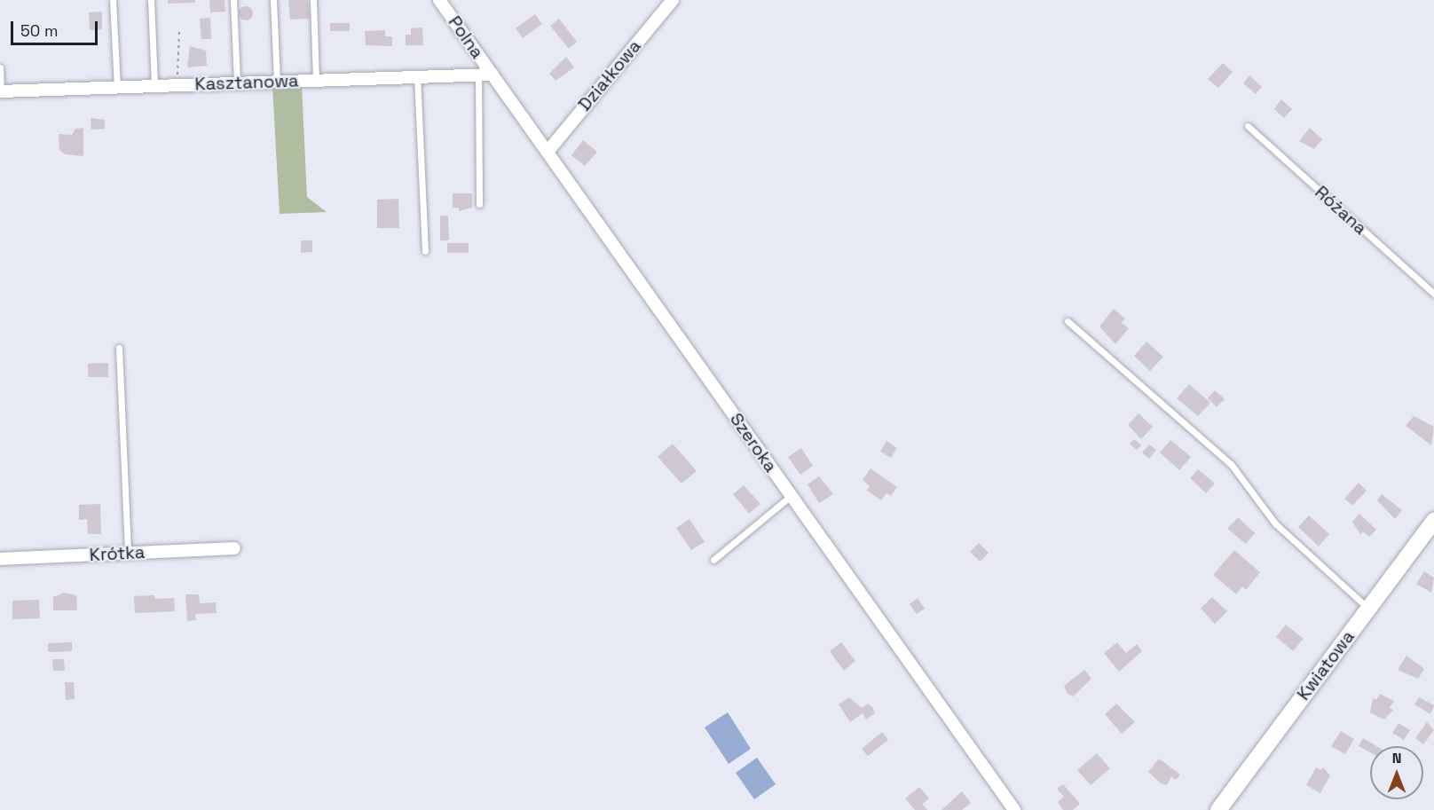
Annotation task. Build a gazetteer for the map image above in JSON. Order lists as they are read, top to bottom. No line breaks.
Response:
{"streets":{"street":["Polna","Działkowa","Kasztanowa","Szeroka","Krótka","Kwiatowa"],"lane":["Różana"]},"crossings":[["Polna","Kasztanowa"],["Polna","Szeroka"],["Działkowa","Szeroka"],["Kasztanowa","Szeroka"]],"scale_bar":"50 m","north":"top"}
